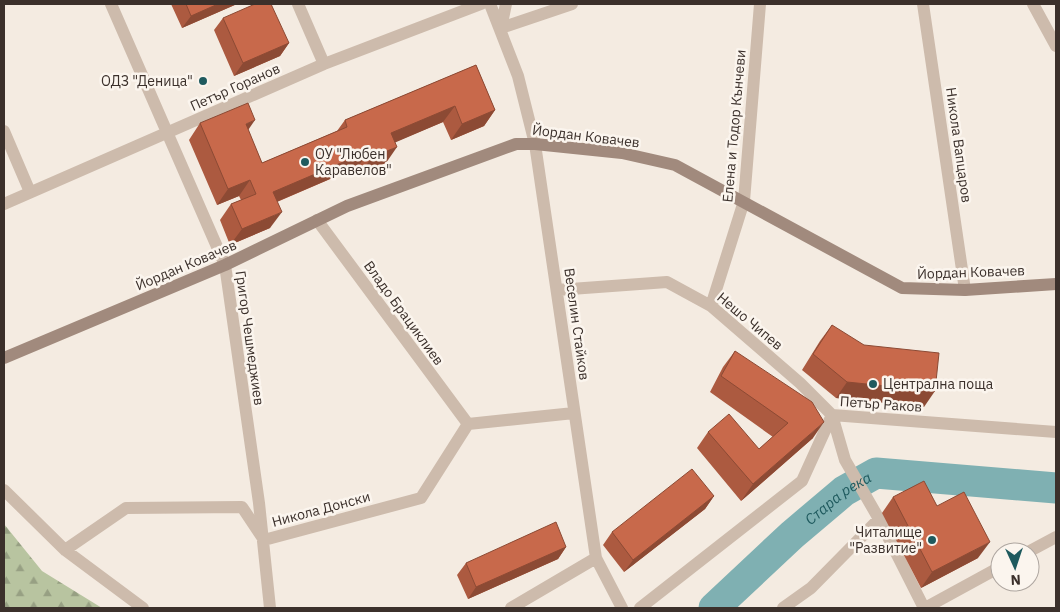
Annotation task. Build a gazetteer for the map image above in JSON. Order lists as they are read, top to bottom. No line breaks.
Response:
{"streets":{"street":["Петър Горанов","Елена и Тодор Кънчеви","Йордан Ковачев","Никола Вапцаров","Владо Брациклиев","Нешо Чипев","Веселин Стайков","Григор Чешмеджиев","Петър Раков","Никола Донски"]},"crossings":[["Петър Горанов","Григор Чешмеджиев"],["Елена и Тодор Кънчеви","Йордан Ковачев"],["Елена и Тодор Кънчеви","Нешо Чипев"],["Йордан Ковачев","Никола Вапцаров"],["Йордан Ковачев","Владо Брациклиев"],["Йордан Ковачев","Веселин Стайков"],["Йордан Ковачев","Григор Чешмеджиев"],["Владо Брациклиев","Никола Донски"],["Нешо Чипев","Веселин Стайков"],["Нешо Чипев","Петър Раков"],["Григор Чешмеджиев","Никола Донски"]],"water":["Стара река"],"places":["ОДЗ \"Деница\"","ОУ \"Любен Каравелов\"","Централна поща","Читалище \"Развитие\""],"north":"bottom"}
